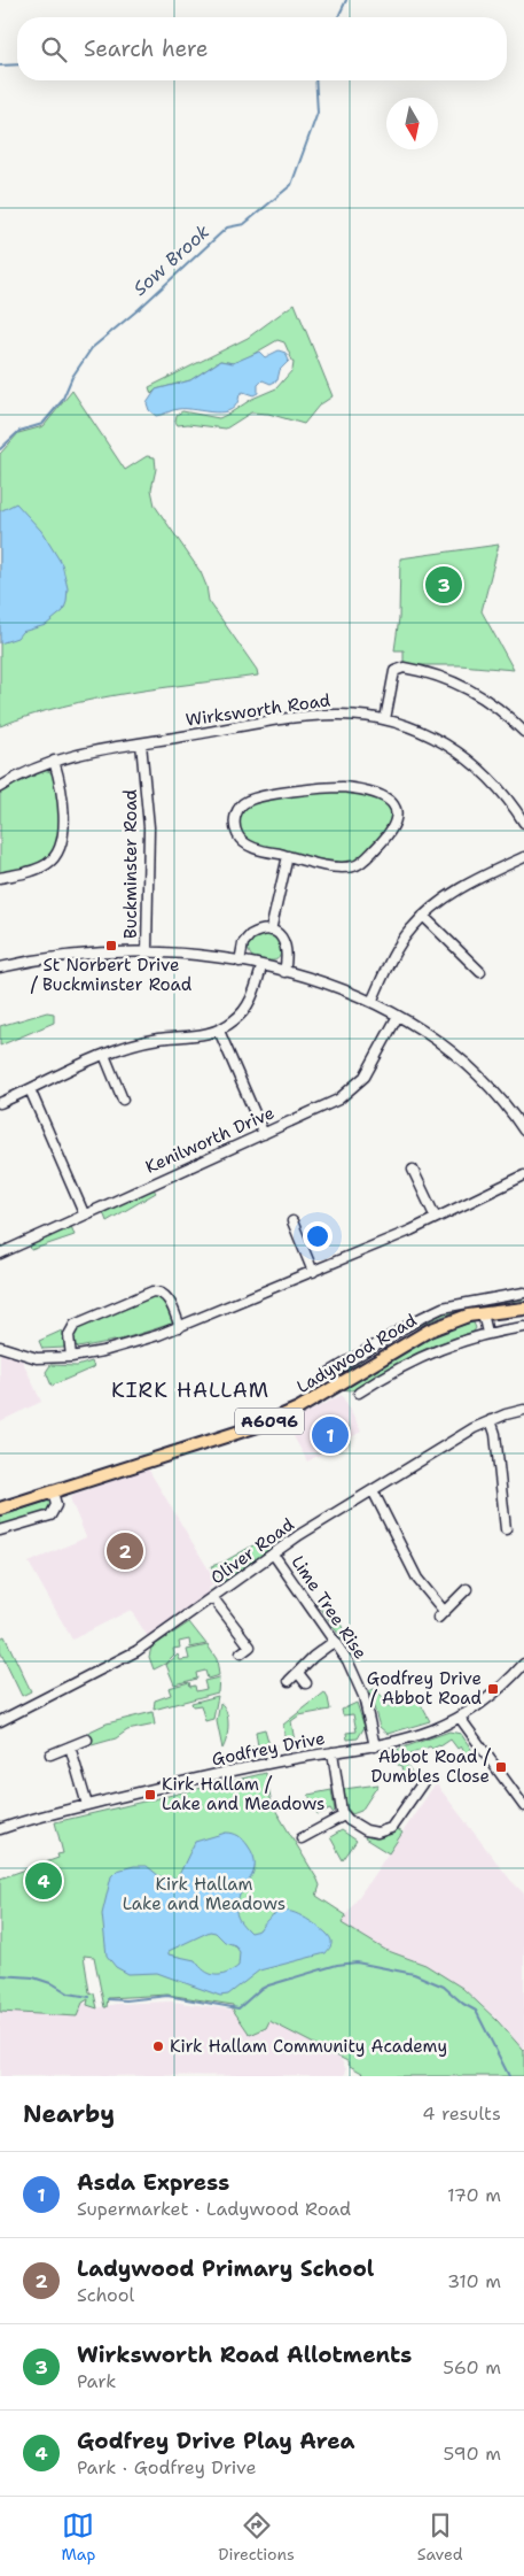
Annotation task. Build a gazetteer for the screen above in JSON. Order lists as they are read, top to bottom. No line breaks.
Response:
{"streets":{"main road":["Ladywood Road","A6096"],"street":["Wirksworth Road","Buckminster Road","Kenilworth Drive","Oliver Road","Lime Tree Rise","Godfrey Drive"]},"crossings":[["Wirksworth Road","Buckminster Road"],["Oliver Road","Lime Tree Rise"],["Lime Tree Rise","Godfrey Drive"]],"districts":["KIRK HALLAM"],"water":["Sow Brook"],"parks":["Kirk Hallam Lake and Meadows"],"places":{"transit":["St Norbert Drive / Buckminster Road","Godfrey Drive / Abbot Road","Abbot Road / Dumbles Close","Kirk Hallam / Lake and Meadows"],"other":["Kirk Hallam Community Academy"]},"north":"bottom","page":{"search":"Search here","pins":["3","1","2","4"],"heading":["Nearby","4 results"],"list":[{"mark":"1","name":"Asda Express","note":"Supermarket · Ladywood Road","value":"170 m"},{"mark":"2","name":"Ladywood Primary School","note":"School","value":"310 m"},{"mark":"3","name":"Wirksworth Road Allotments","note":"Park","value":"560 m"},{"mark":"4","name":"Godfrey Drive Play Area","note":"Park · Godfrey Drive","value":"590 m"}],"nav":["Map","Directions","Saved"]}}
